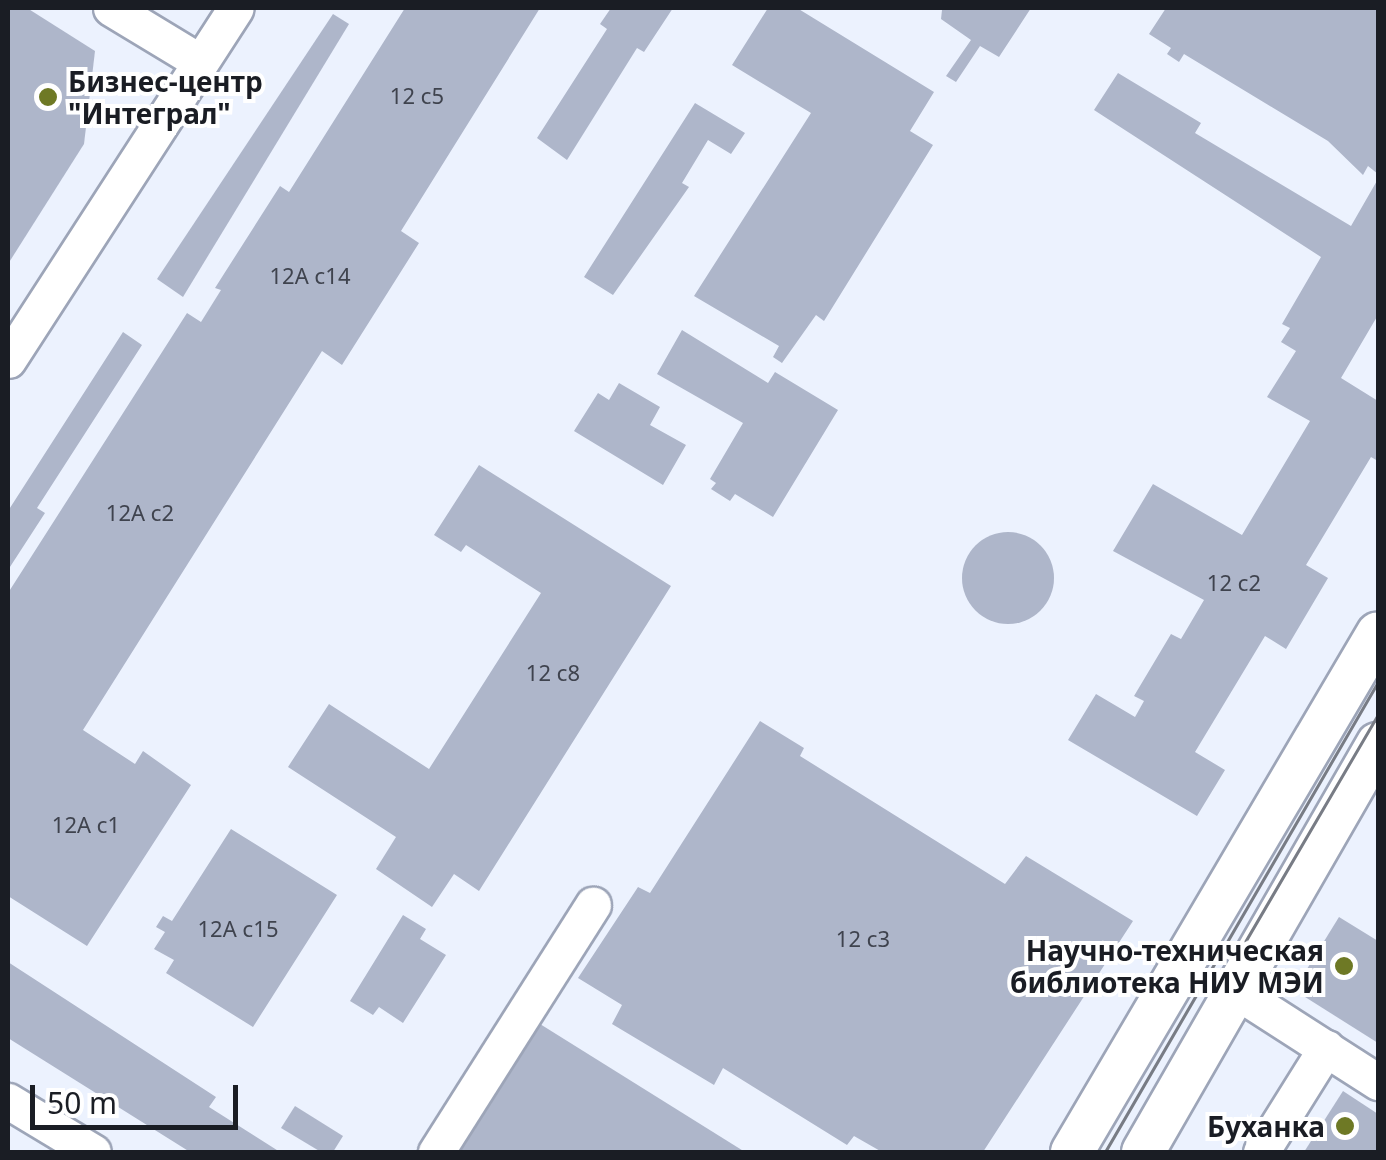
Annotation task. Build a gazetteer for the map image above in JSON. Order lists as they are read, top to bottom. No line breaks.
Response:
{"places":["Бизнес-центр \"Интеграл\"","Научно-техническая библиотека НИУ МЭИ","Буханка"],"house_numbers":["12 с5","12А с14","12А с2","12 с2","12 с8","12А с1","12А с15","12 с3"],"scale_bar":"50 m"}
